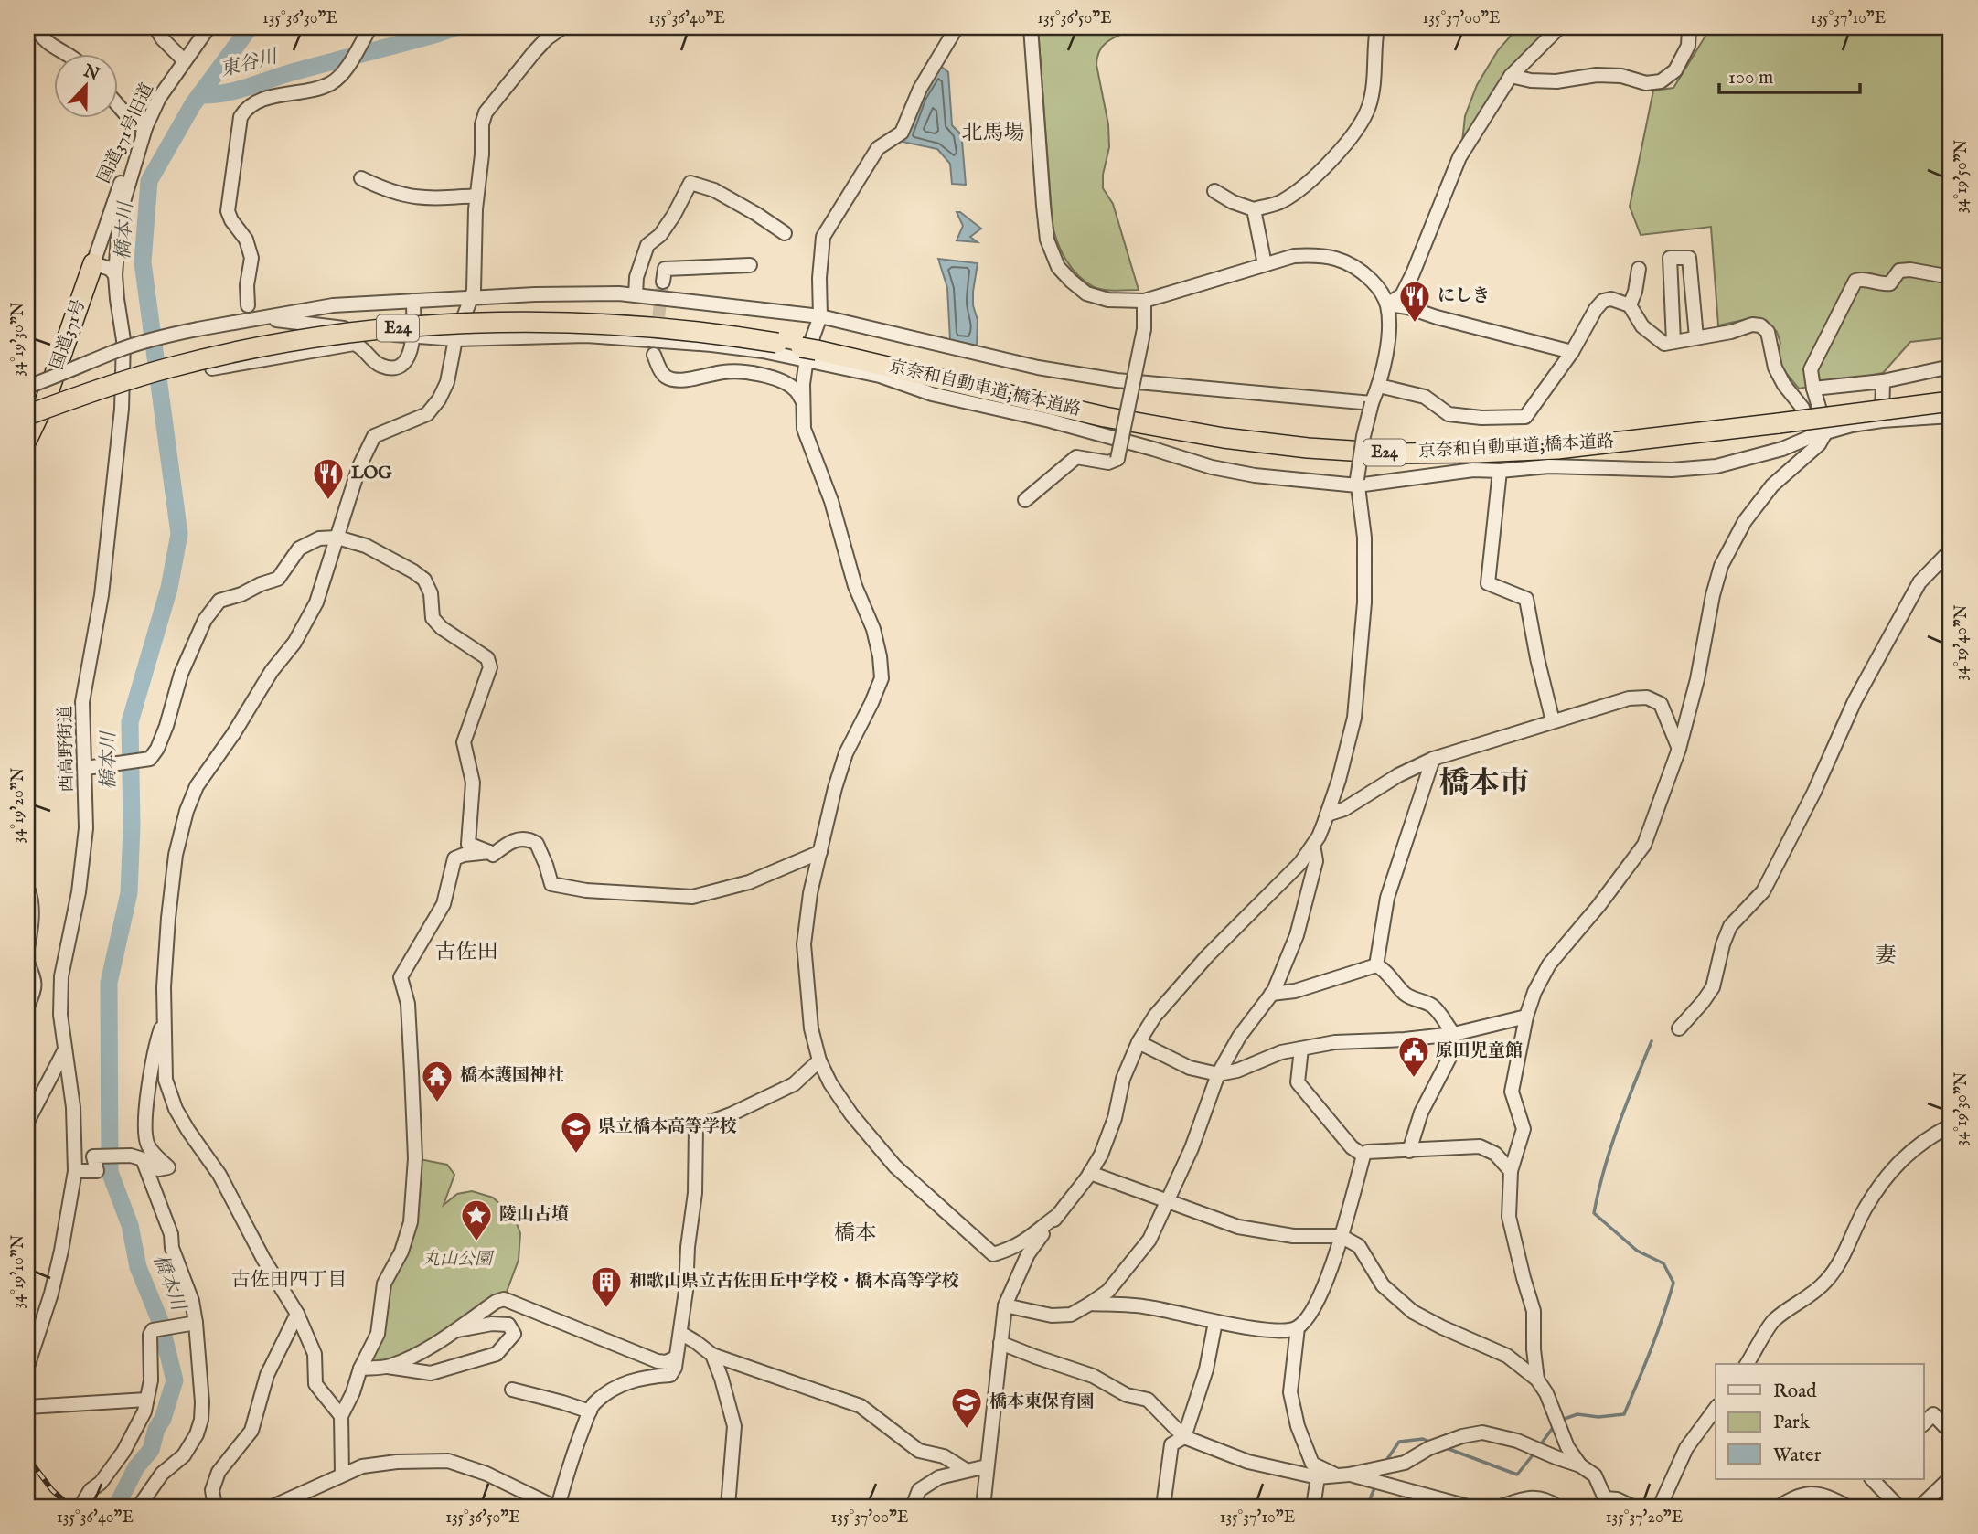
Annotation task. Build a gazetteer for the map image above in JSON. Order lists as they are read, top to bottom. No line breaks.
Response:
{"streets":{"highway":["E24","国道371号","京奈和自動車道;橋本道路"],"street":["国道371号旧道","西高野街道"]},"crossings":[["国道371号旧道","国道371号"],["国道371号旧道","西高野街道"]],"districts":["北馬場","橋本市","古佐田","妻","橋本","古佐田四丁目"],"water":["東谷川","橋本川"],"parks":["丸山公園"],"places":{"restaurant":["にしき","LOG"],"public building":["原田児童館"],"temple":["橋本護国神社"],"school or university":["県立橋本高等学校","橋本東保育園"],"place":["陵山古墳"],"building":["和歌山県立古佐田丘中学校・橋本高等学校"]},"legend":["Road","Park","Water"],"scale_bar":"100 m","north":"top","coordinates":["135°36'30\"E","135°36'40\"E","135°36'50\"E","135°37'00\"E","135°37'10\"E","34°19'50\"N","34°19'30\"N","34°19'40\"N","34°19'20\"N","34°19'10\"N","135°37'20\"E"]}
